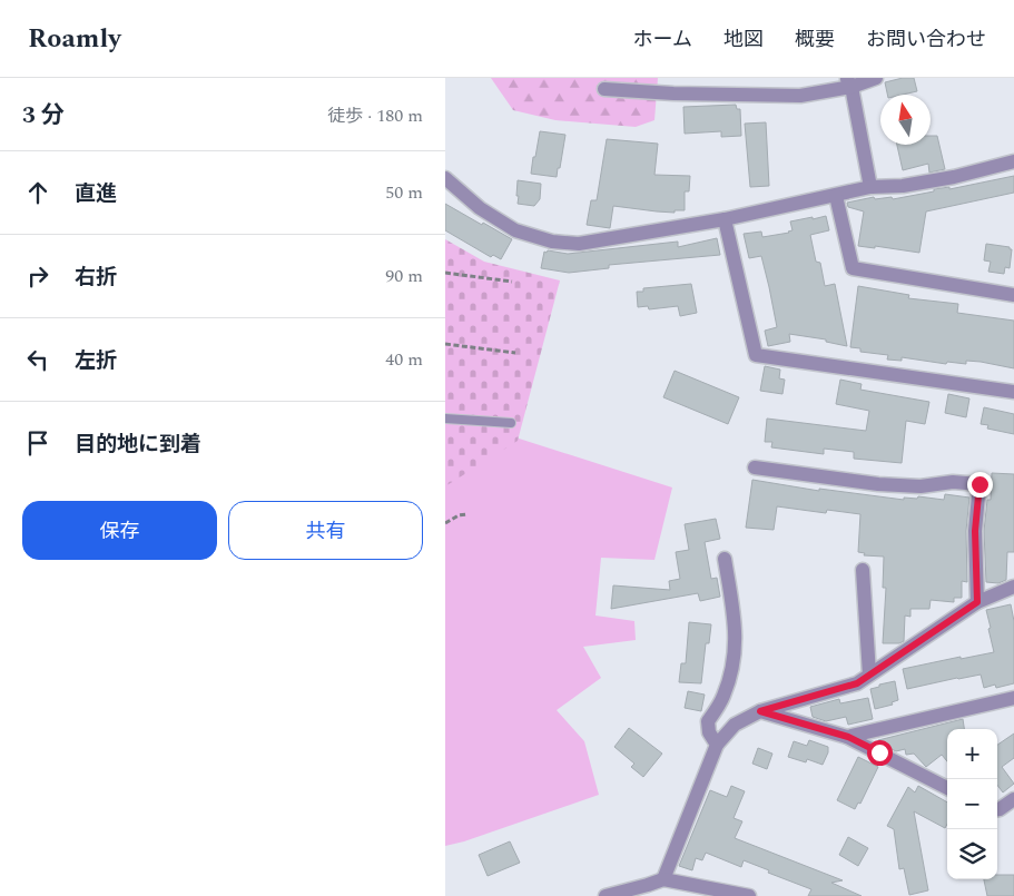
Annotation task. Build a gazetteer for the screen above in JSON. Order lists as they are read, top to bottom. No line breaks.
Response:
{"north":"top","page":{"header":"Roamly","nav":["ホーム","地図","概要","お問い合わせ"],"heading":["3 分","徒歩 · 180 m"],"list":[["直進","50 m"],["右折","90 m"],["左折","40 m"],"目的地に到着"],"buttons":["保存","共有"],"map_buttons":["+","−"]}}
